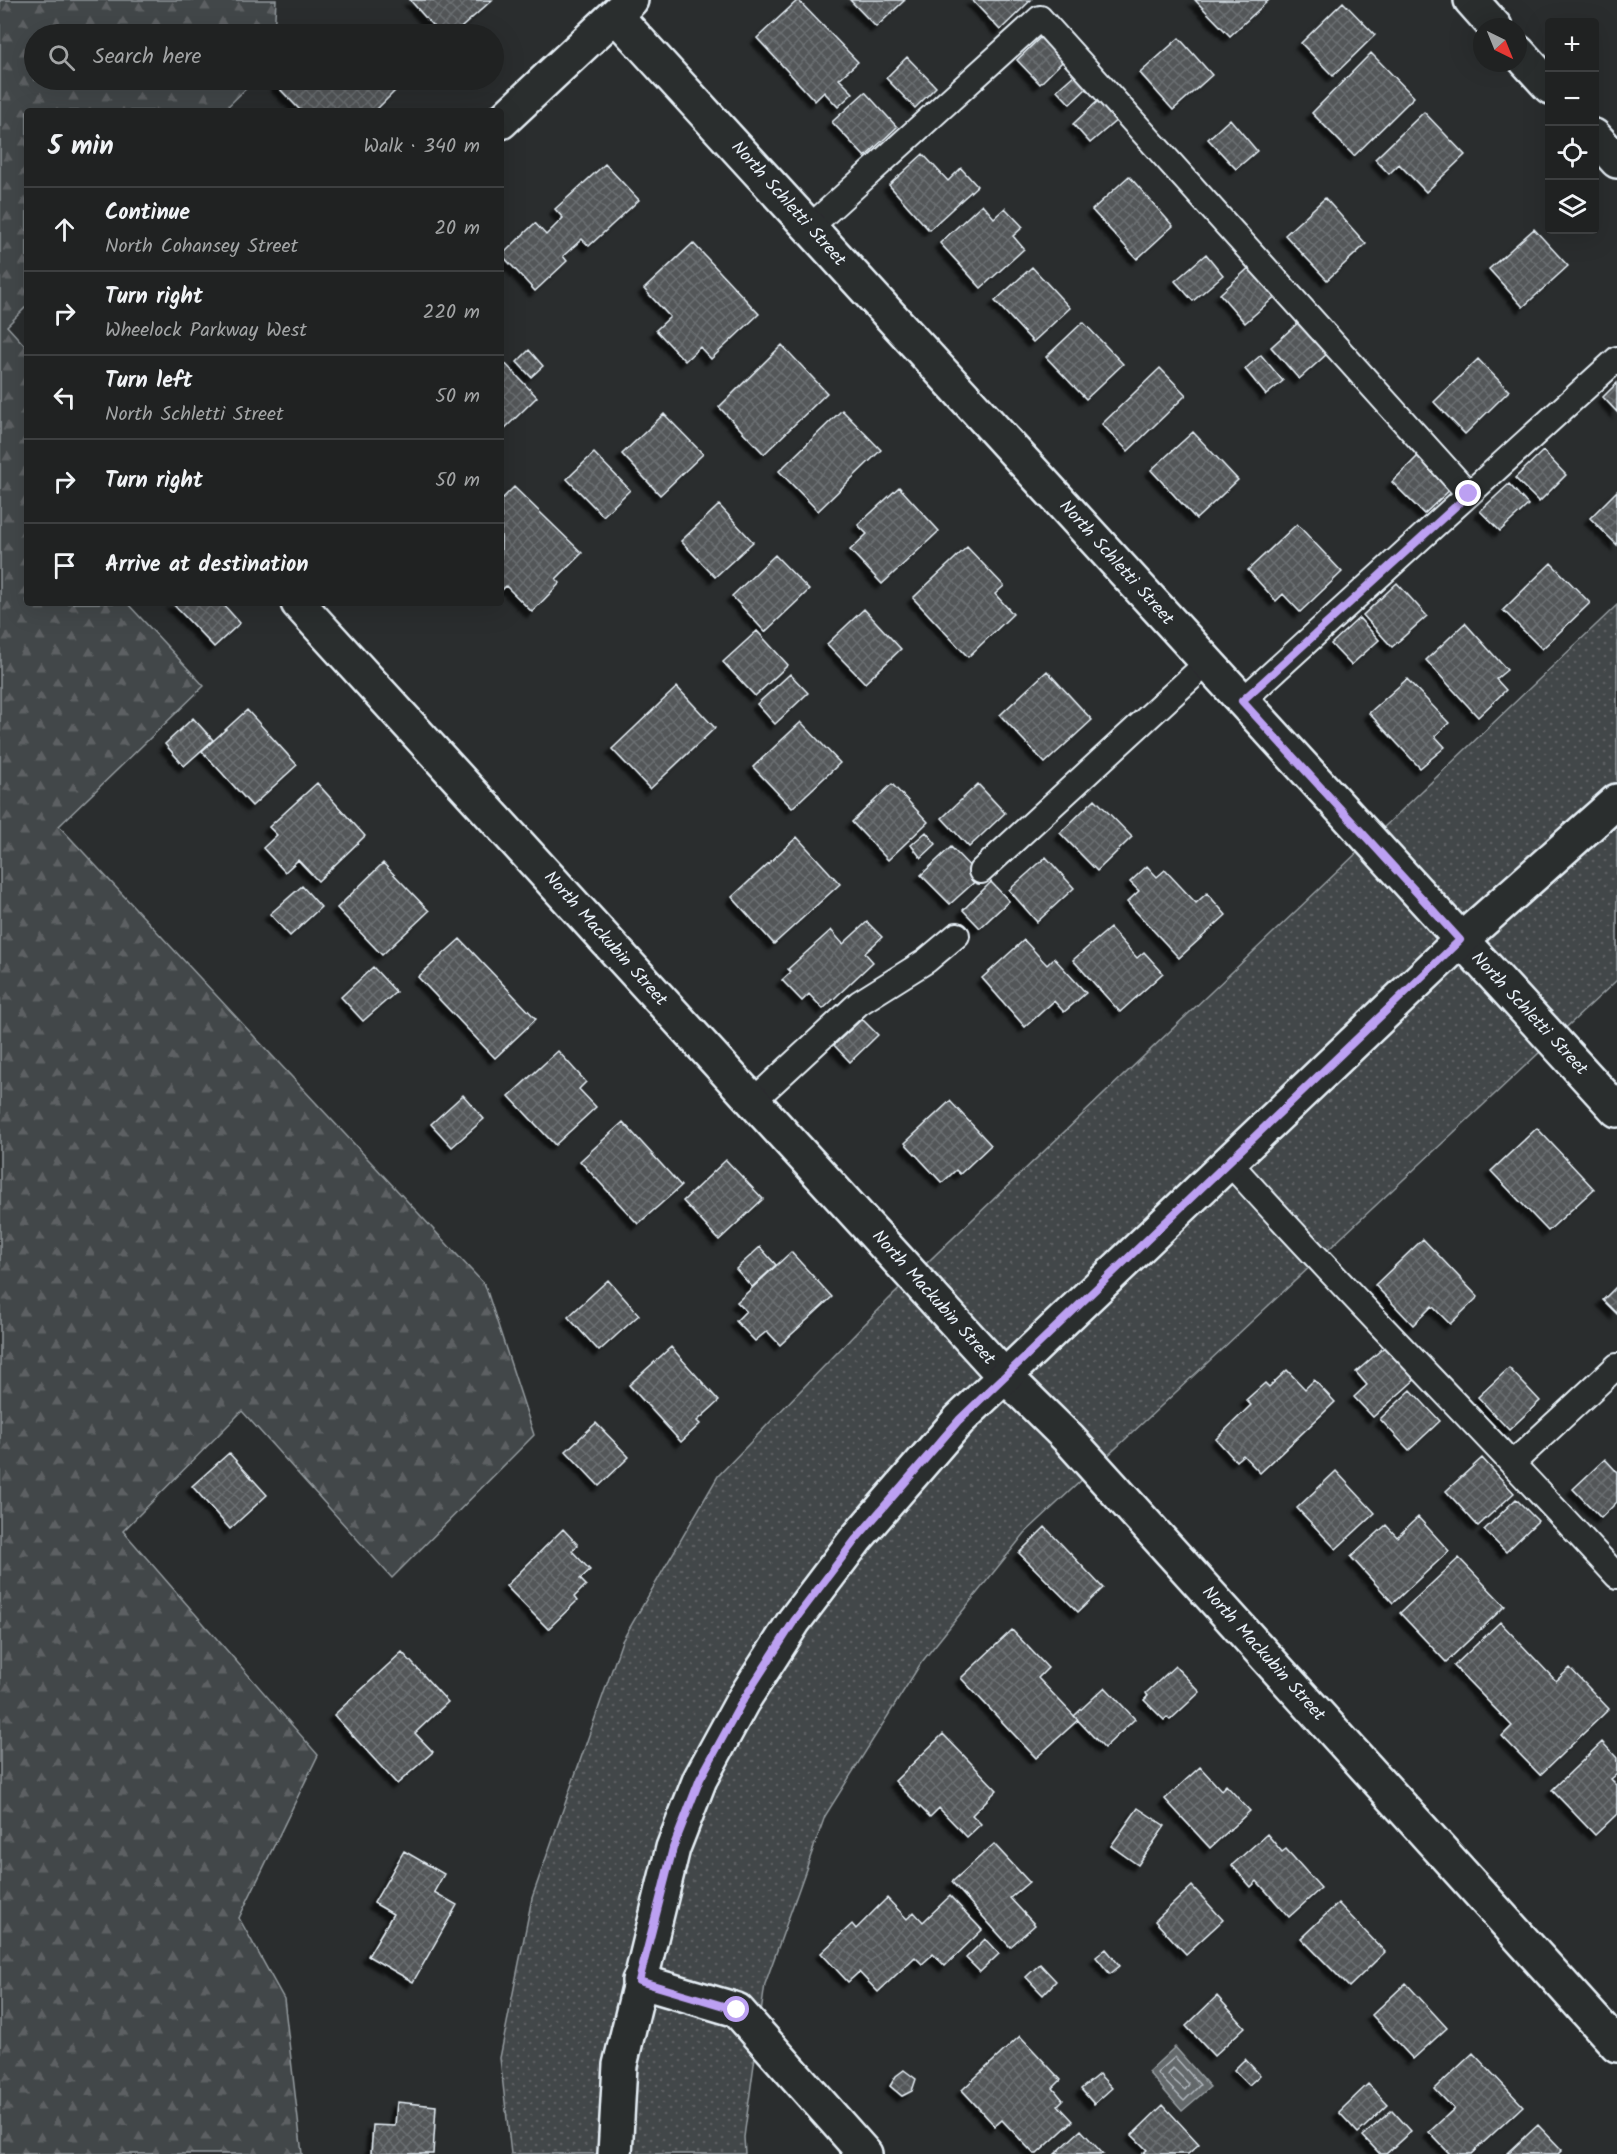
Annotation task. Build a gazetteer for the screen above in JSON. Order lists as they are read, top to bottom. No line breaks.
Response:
{"streets":{"street":["North Schletti Street","North Mackubin Street"]},"north":"bottom right","page":{"map_buttons":["+","−"],"search":"Search here","heading":["5 min","Walk · 340 m"],"list":[["Continue","North Cohansey Street","20 m"],["Turn right","Wheelock Parkway West","220 m"],["Turn left","North Schletti Street","50 m"],["Turn right","50 m"],"Arrive at destination"]}}
